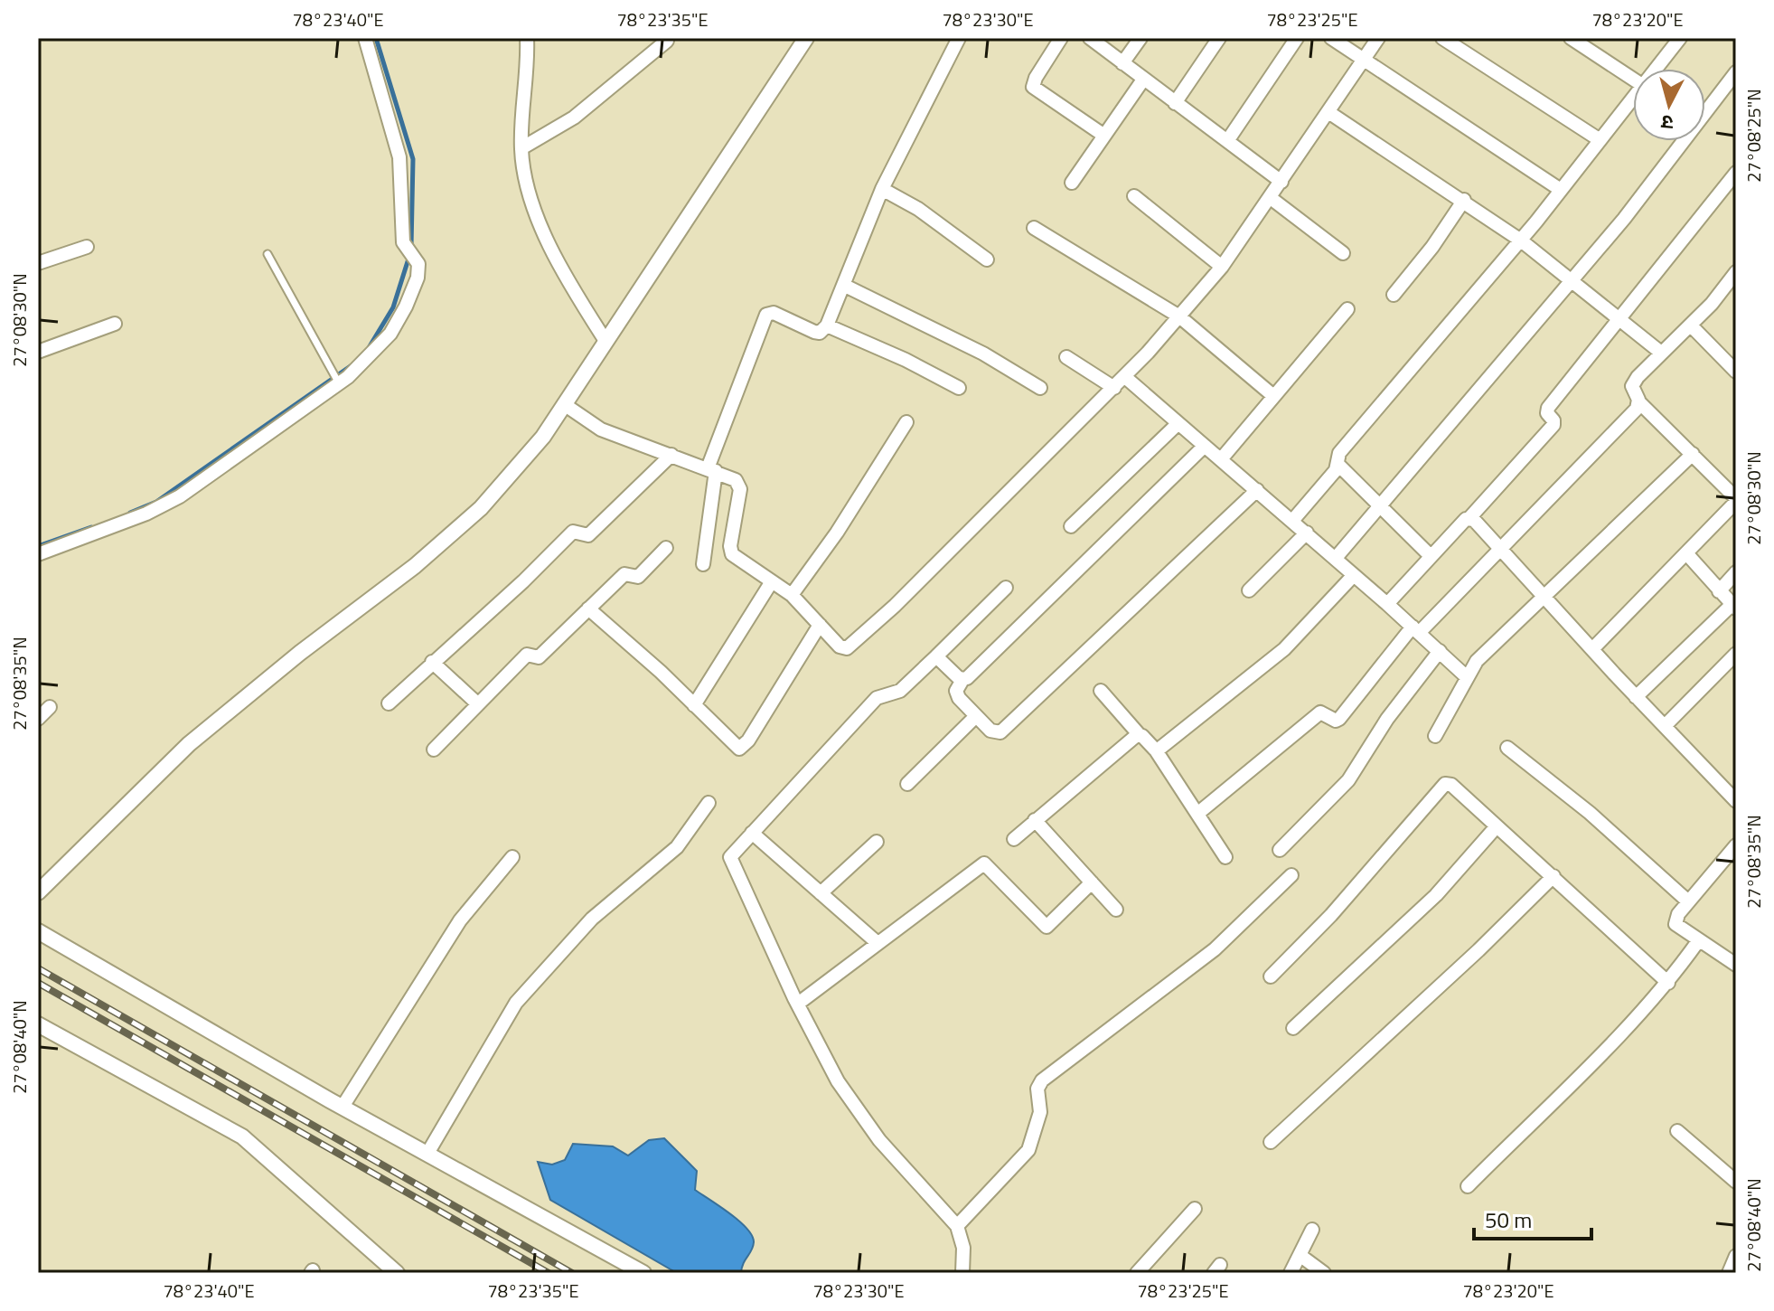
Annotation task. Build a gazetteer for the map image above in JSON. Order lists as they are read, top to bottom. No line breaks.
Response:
{"scale_bar":"50 m","north":"bottom","coordinates":["78°23'40\"E","78°23'35\"E","78°23'30\"E","78°23'25\"E","78°23'20\"E","27°08'25\"N","27°08'30\"N","27°08'35\"N","27°08'40\"N"]}
